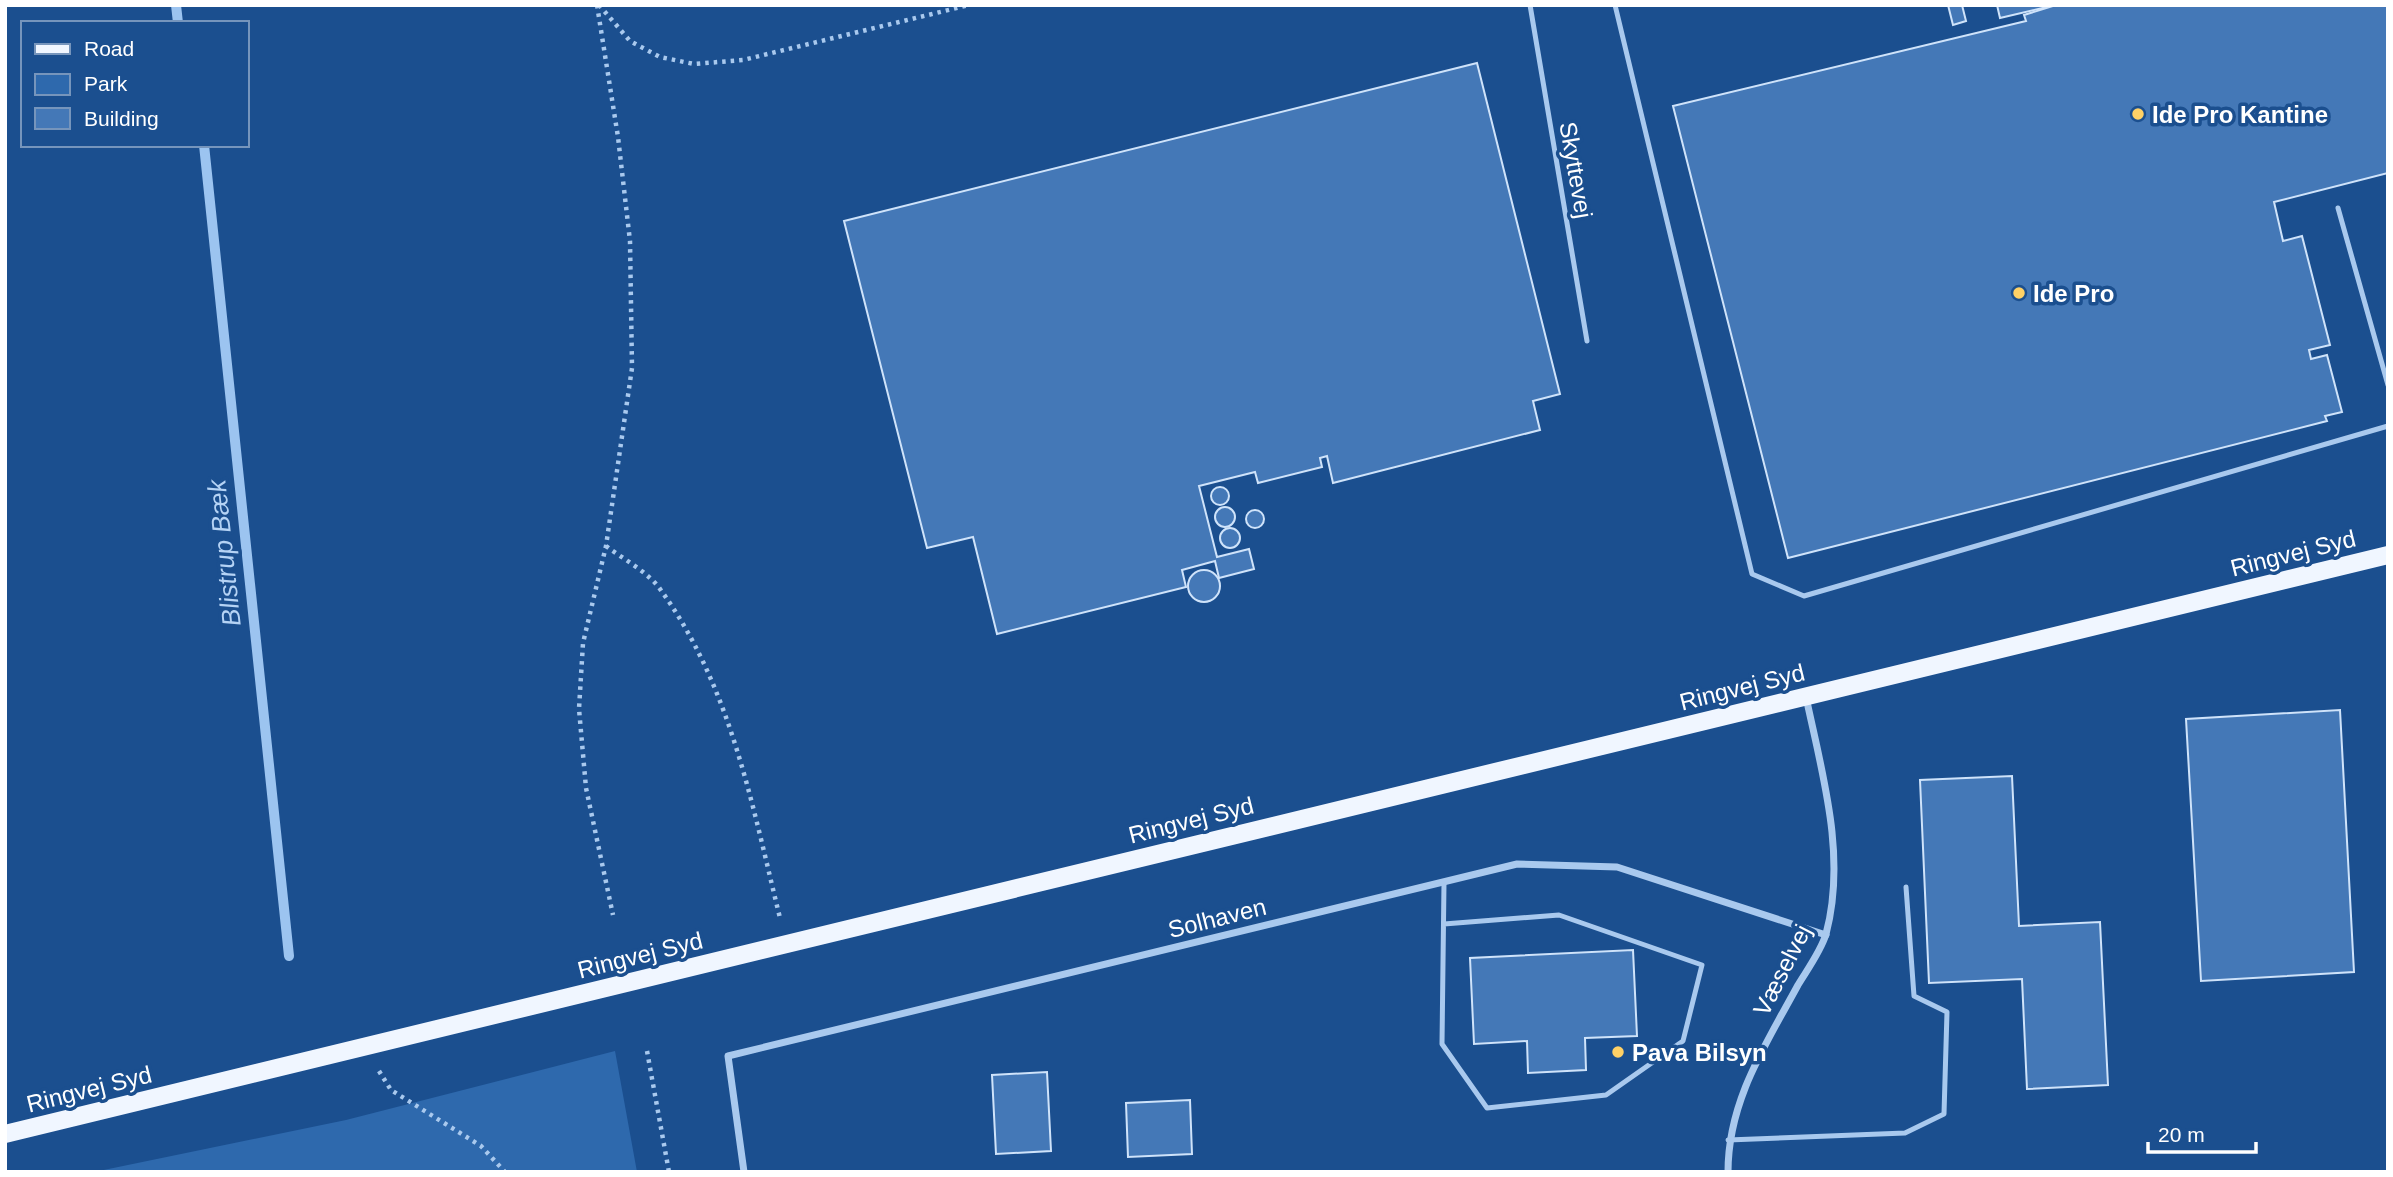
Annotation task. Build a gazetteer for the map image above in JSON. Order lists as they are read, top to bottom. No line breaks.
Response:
{"streets":{"main road":["Ringvej Syd"],"street":["Solhaven","Væselvej"],"lane":["Skyttevej"]},"crossings":[["Ringvej Syd","Væselvej"],["Solhaven","Væselvej"]],"water":["Blistrup Bæk"],"places":["Ide Pro Kantine","Ide Pro","Pava Bilsyn"],"legend":["Road","Park","Building"],"scale_bar":"20 m"}
